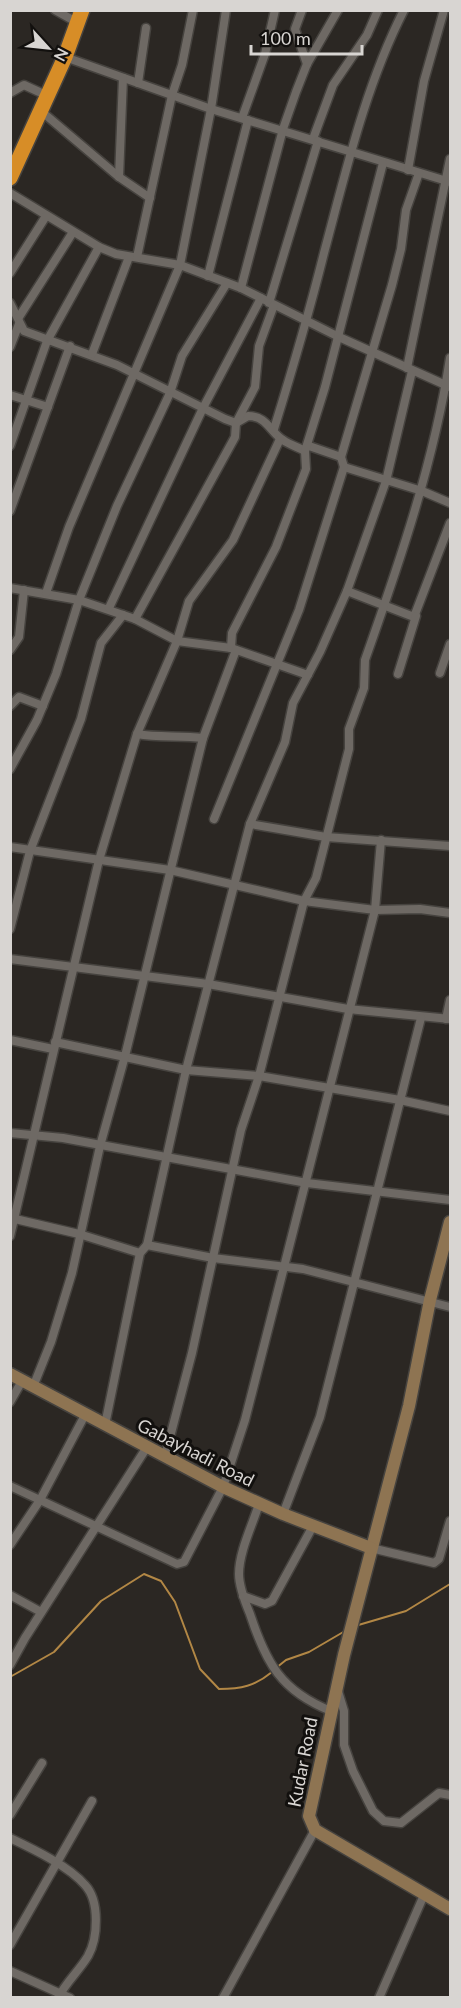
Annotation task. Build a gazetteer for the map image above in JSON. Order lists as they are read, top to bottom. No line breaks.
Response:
{"streets":{"street":["Gabayhadi Road","Kudar Road"]},"crossings":[["Gabayhadi Road","Kudar Road"]],"scale_bar":"100 m","north":"bottom right"}
